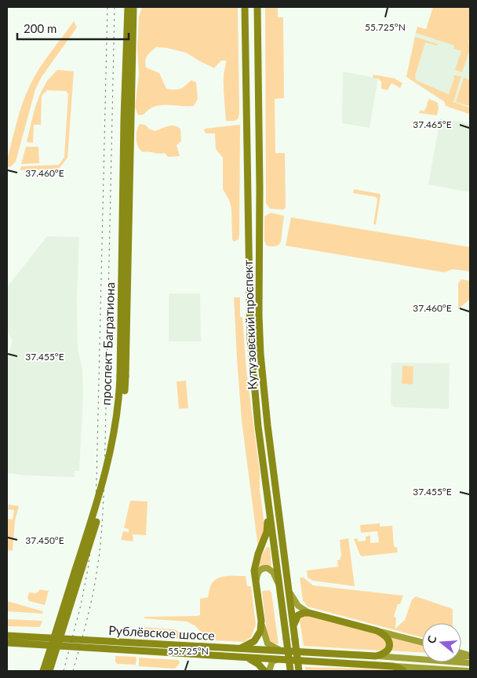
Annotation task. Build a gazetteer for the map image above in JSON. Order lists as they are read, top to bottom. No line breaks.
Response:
{"streets":{"main road":["Кутузовский проспект","проспект Багратиона","Рублёвское шоссе"]},"scale_bar":"200 m","north":"left","coordinates":["55.725°N","37.465°E","37.460°E","37.455°E","37.450°E"]}
